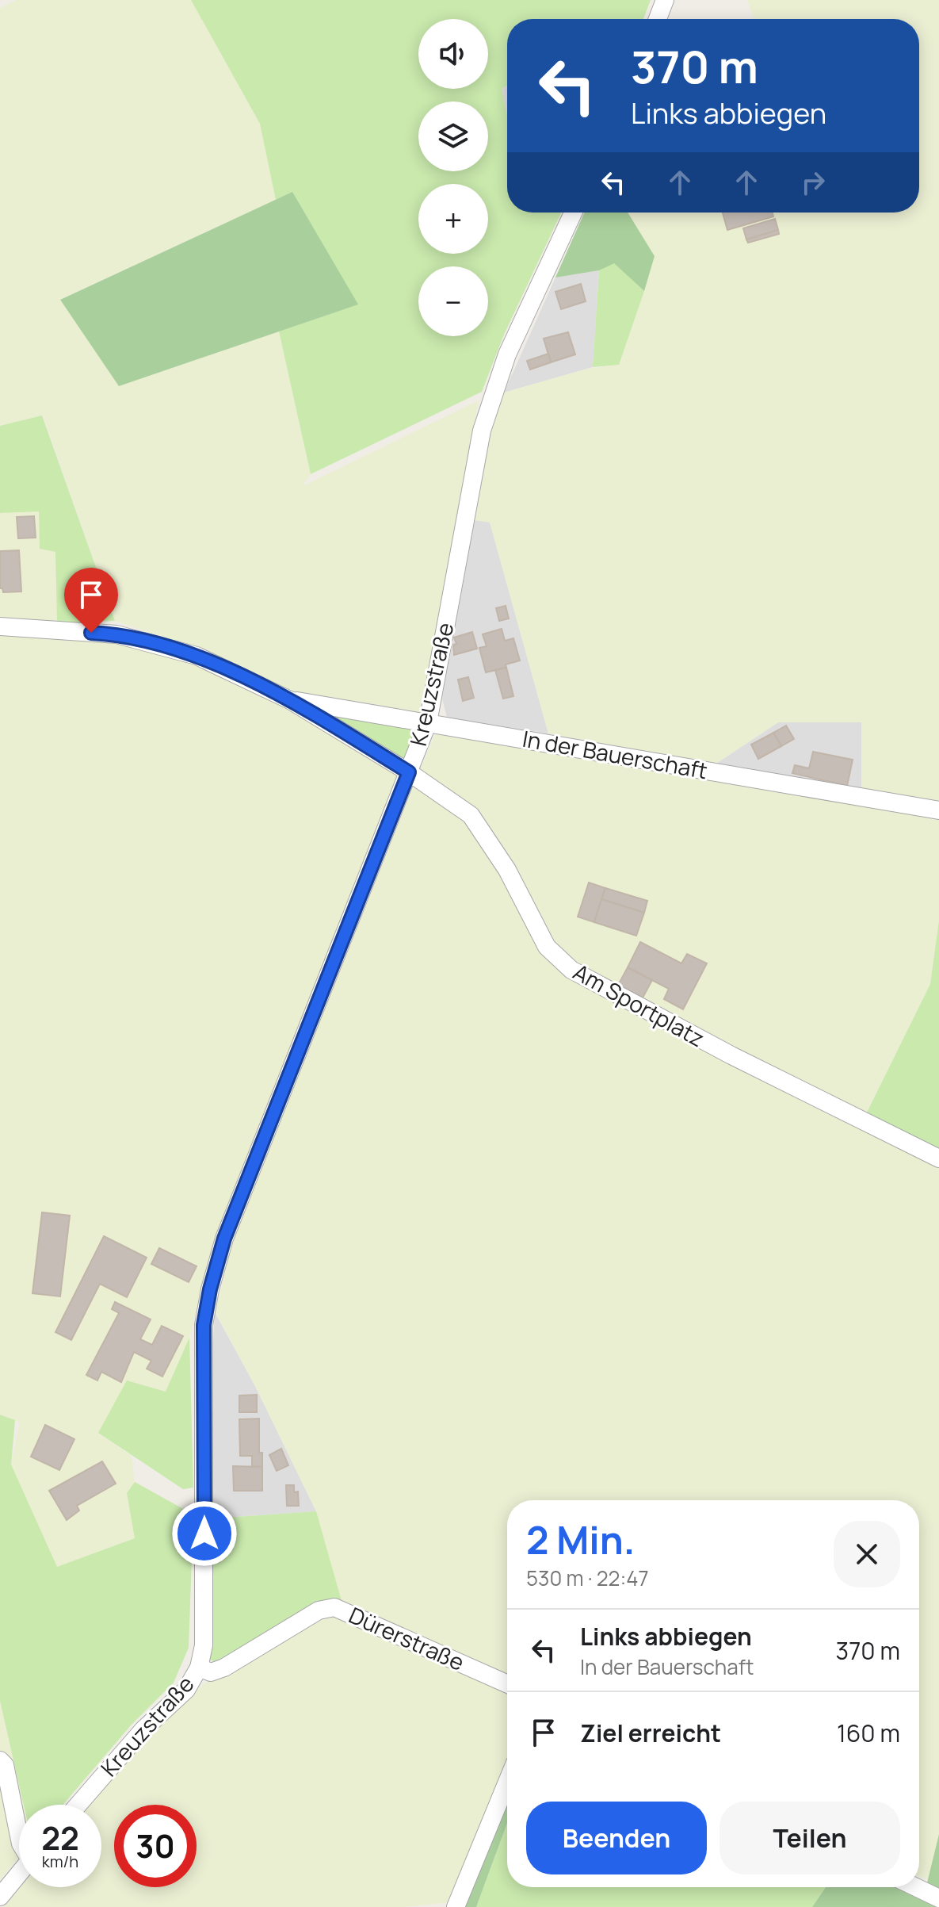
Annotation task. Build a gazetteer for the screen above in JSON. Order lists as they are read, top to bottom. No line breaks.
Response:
{"streets":{"street":["Kreuzstraße","In der Bauerschaft","Am Sportplatz","Dürerstraße"]},"crossings":[["Kreuzstraße","In der Bauerschaft"],["Kreuzstraße","Am Sportplatz"],["Kreuzstraße","Dürerstraße"],["In der Bauerschaft","Am Sportplatz"]],"page":{"map_buttons":["+","−"],"turn":["370 m","Links abbiegen"],"heading":["2 Min.","530 m · 22:47"],"list":[{"name":"Links abbiegen","note":"In der Bauerschaft","value":"370 m"},{"name":"Ziel erreicht","value":"160 m"}],"buttons":["Beenden","Teilen"],"speed":"22 km/h","limit":"30"}}
